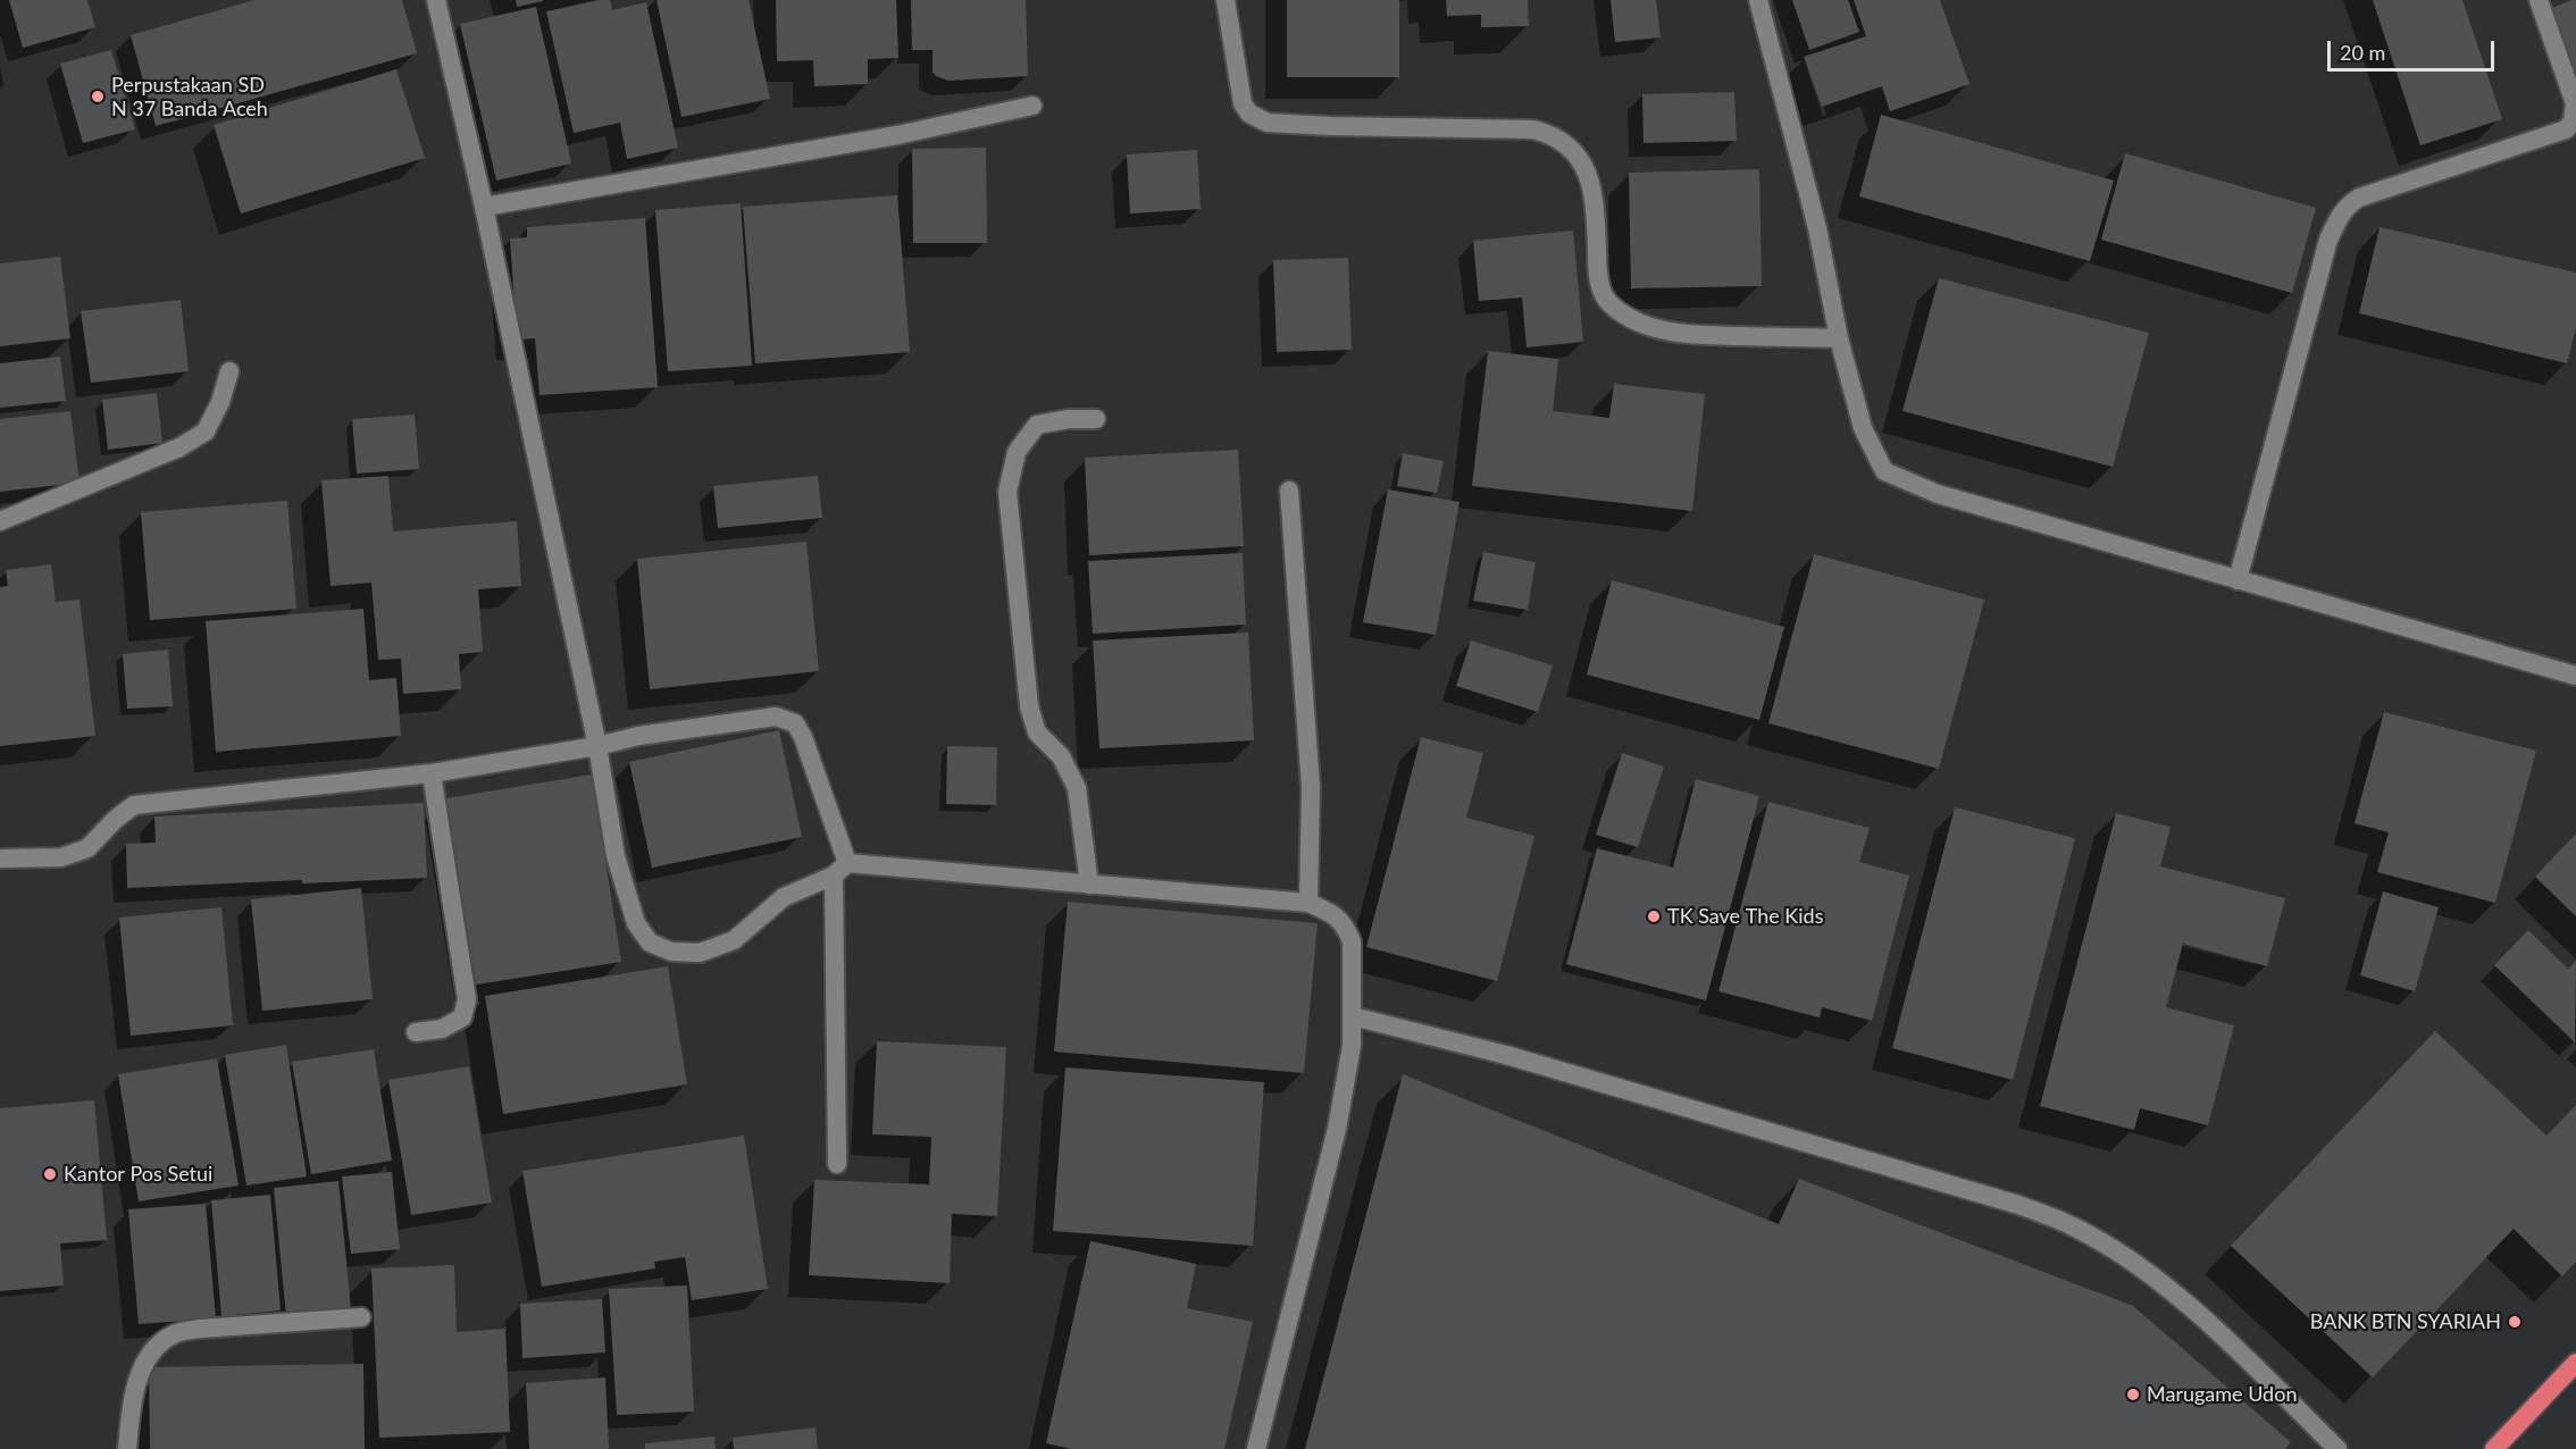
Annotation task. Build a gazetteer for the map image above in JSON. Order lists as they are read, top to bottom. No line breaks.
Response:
{"places":["Perpustakaan SD N 37 Banda Aceh","TK Save The Kids","Kantor Pos Setui","BANK BTN SYARIAH","Marugame Udon"],"scale_bar":"20 m"}
